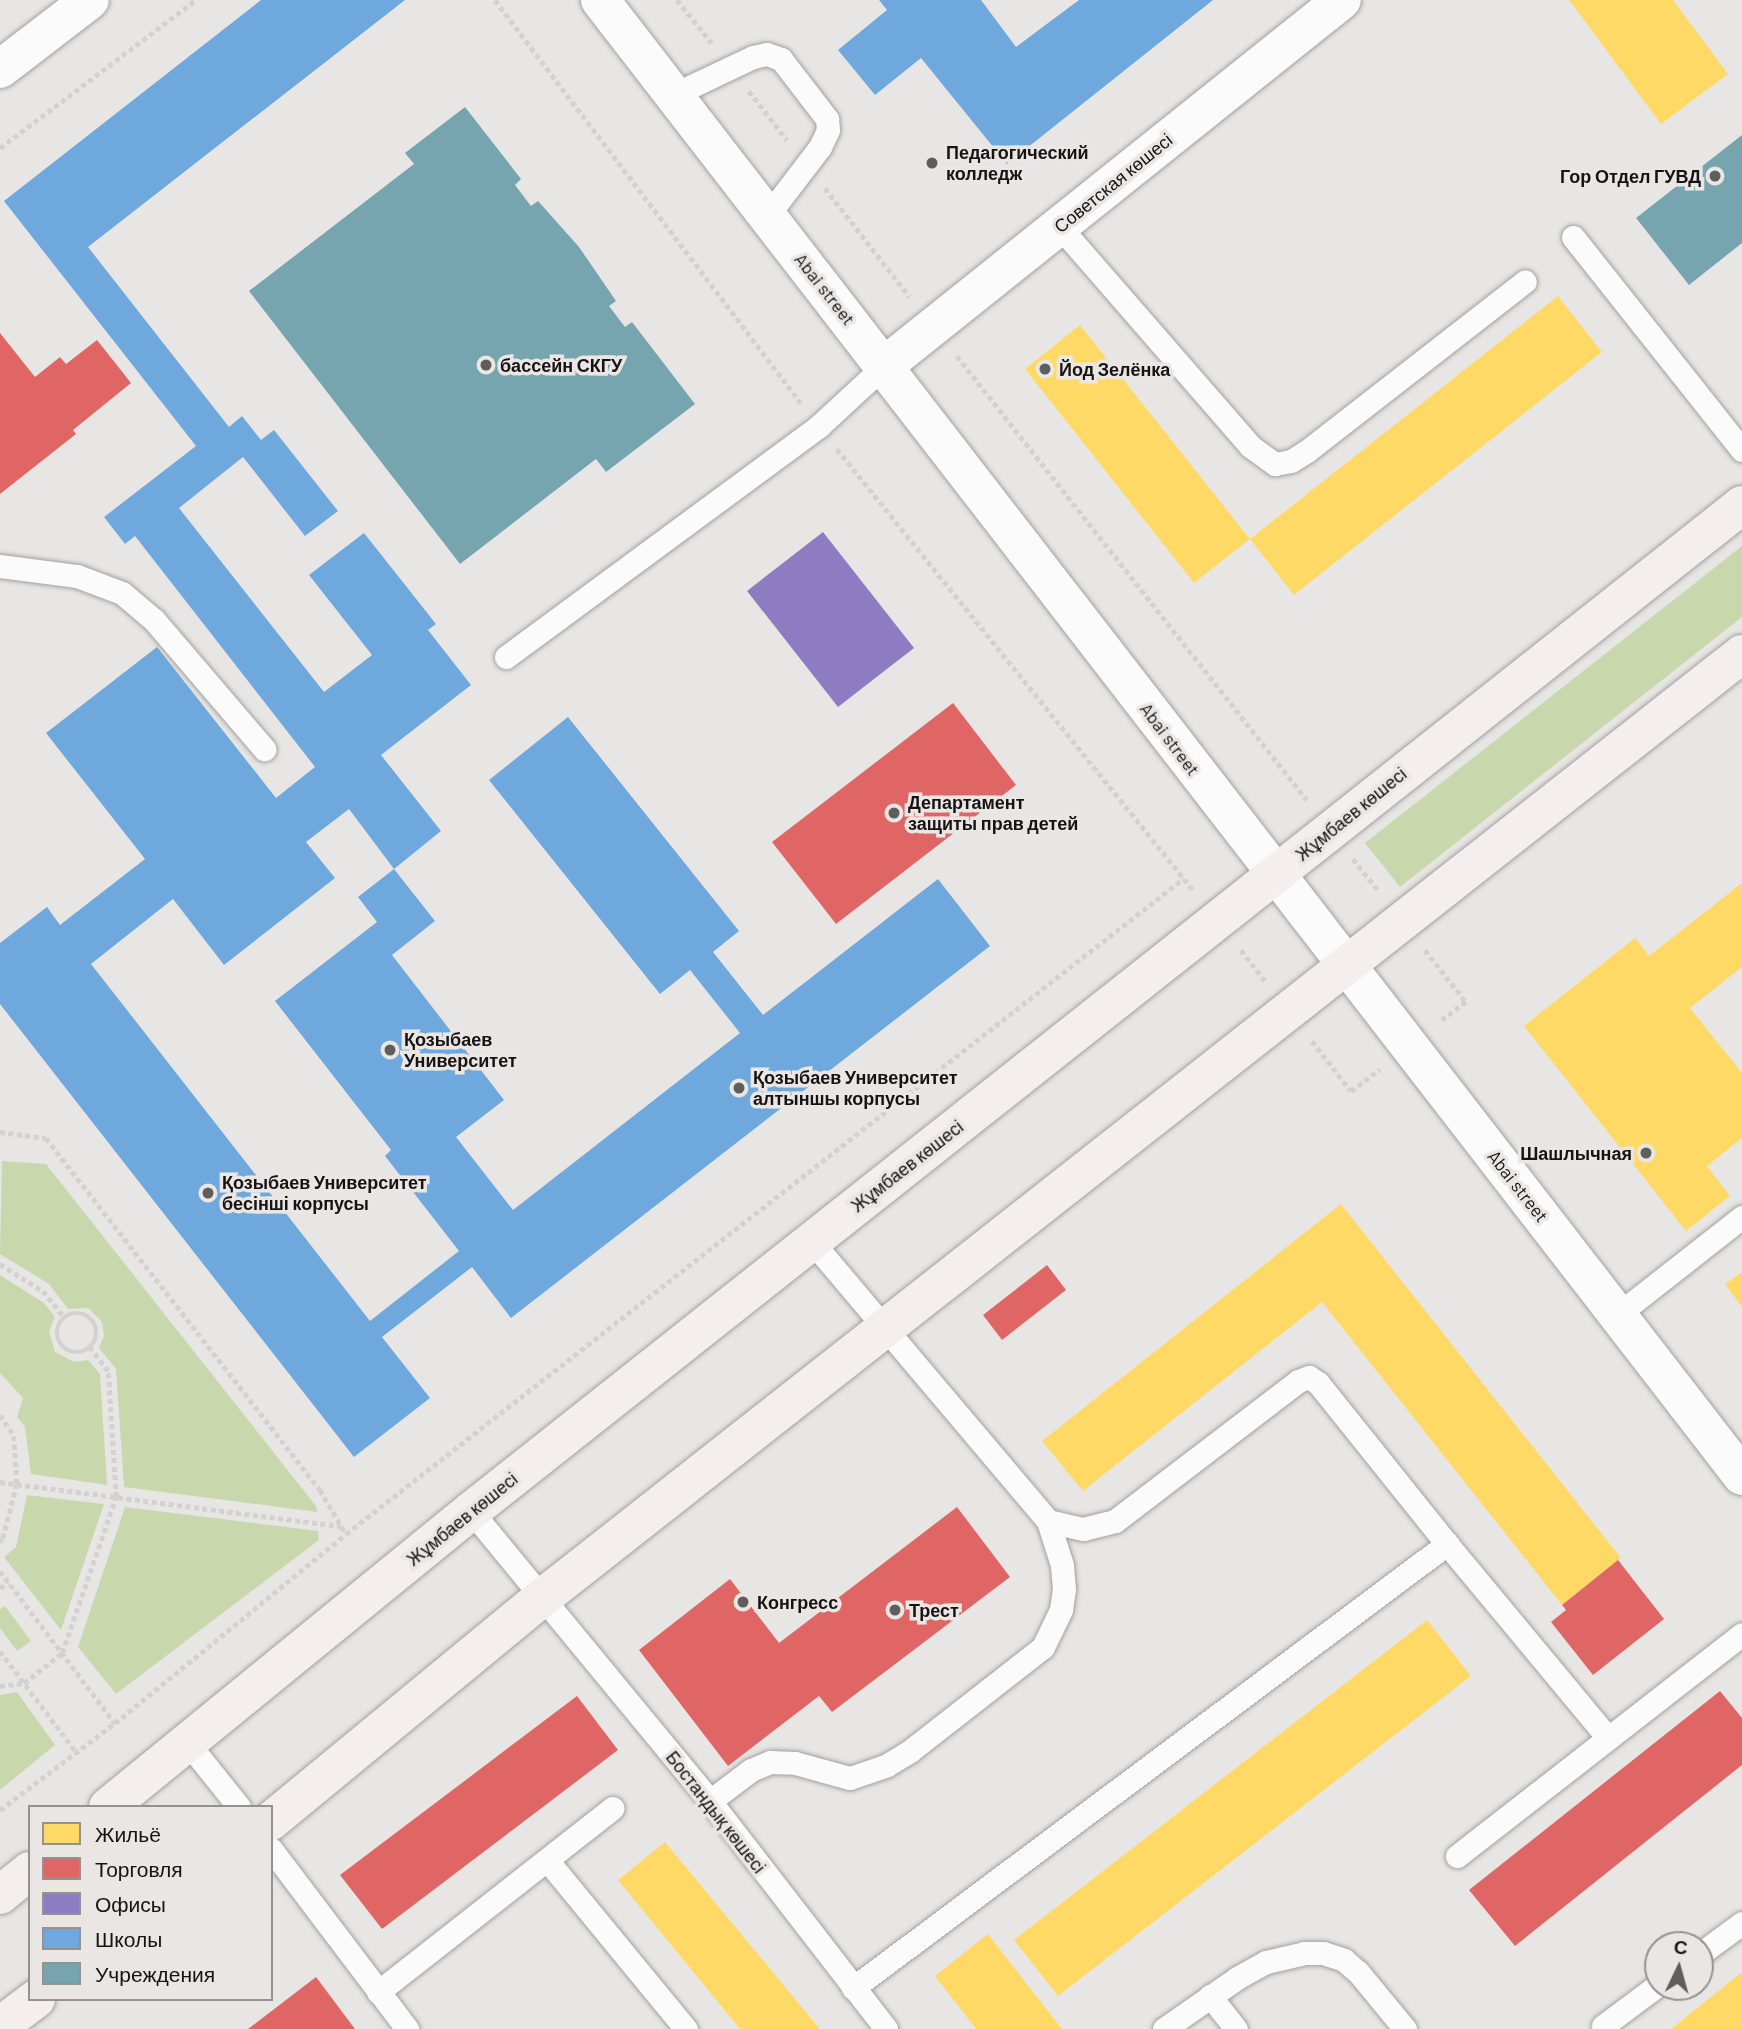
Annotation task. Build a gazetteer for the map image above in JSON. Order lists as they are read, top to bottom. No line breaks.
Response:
{"streets":{"main road":["Жұмбаев көшесі"],"street":["Советская көшесі","Abai street"],"lane":["Бостандық көшесі"]},"crossings":[["Советская көшесі","Abai street"],["Abai street","Жұмбаев көшесі"],["Жұмбаев көшесі","Бостандық көшесі"]],"places":["Педагогический колледж","Гор Отдел ГУВД","бассейн СКГУ","Йод Зелёнка","Департамент защиты прав детей","Қозыбаев Университет","Қозыбаев Университет алтыншы корпусы","Шашлычная","Қозыбаев Университет бесінші корпусы","Конгресс","Трест"],"legend":["Жильё","Торговля","Офисы","Школы","Учреждения"],"north":"top"}
